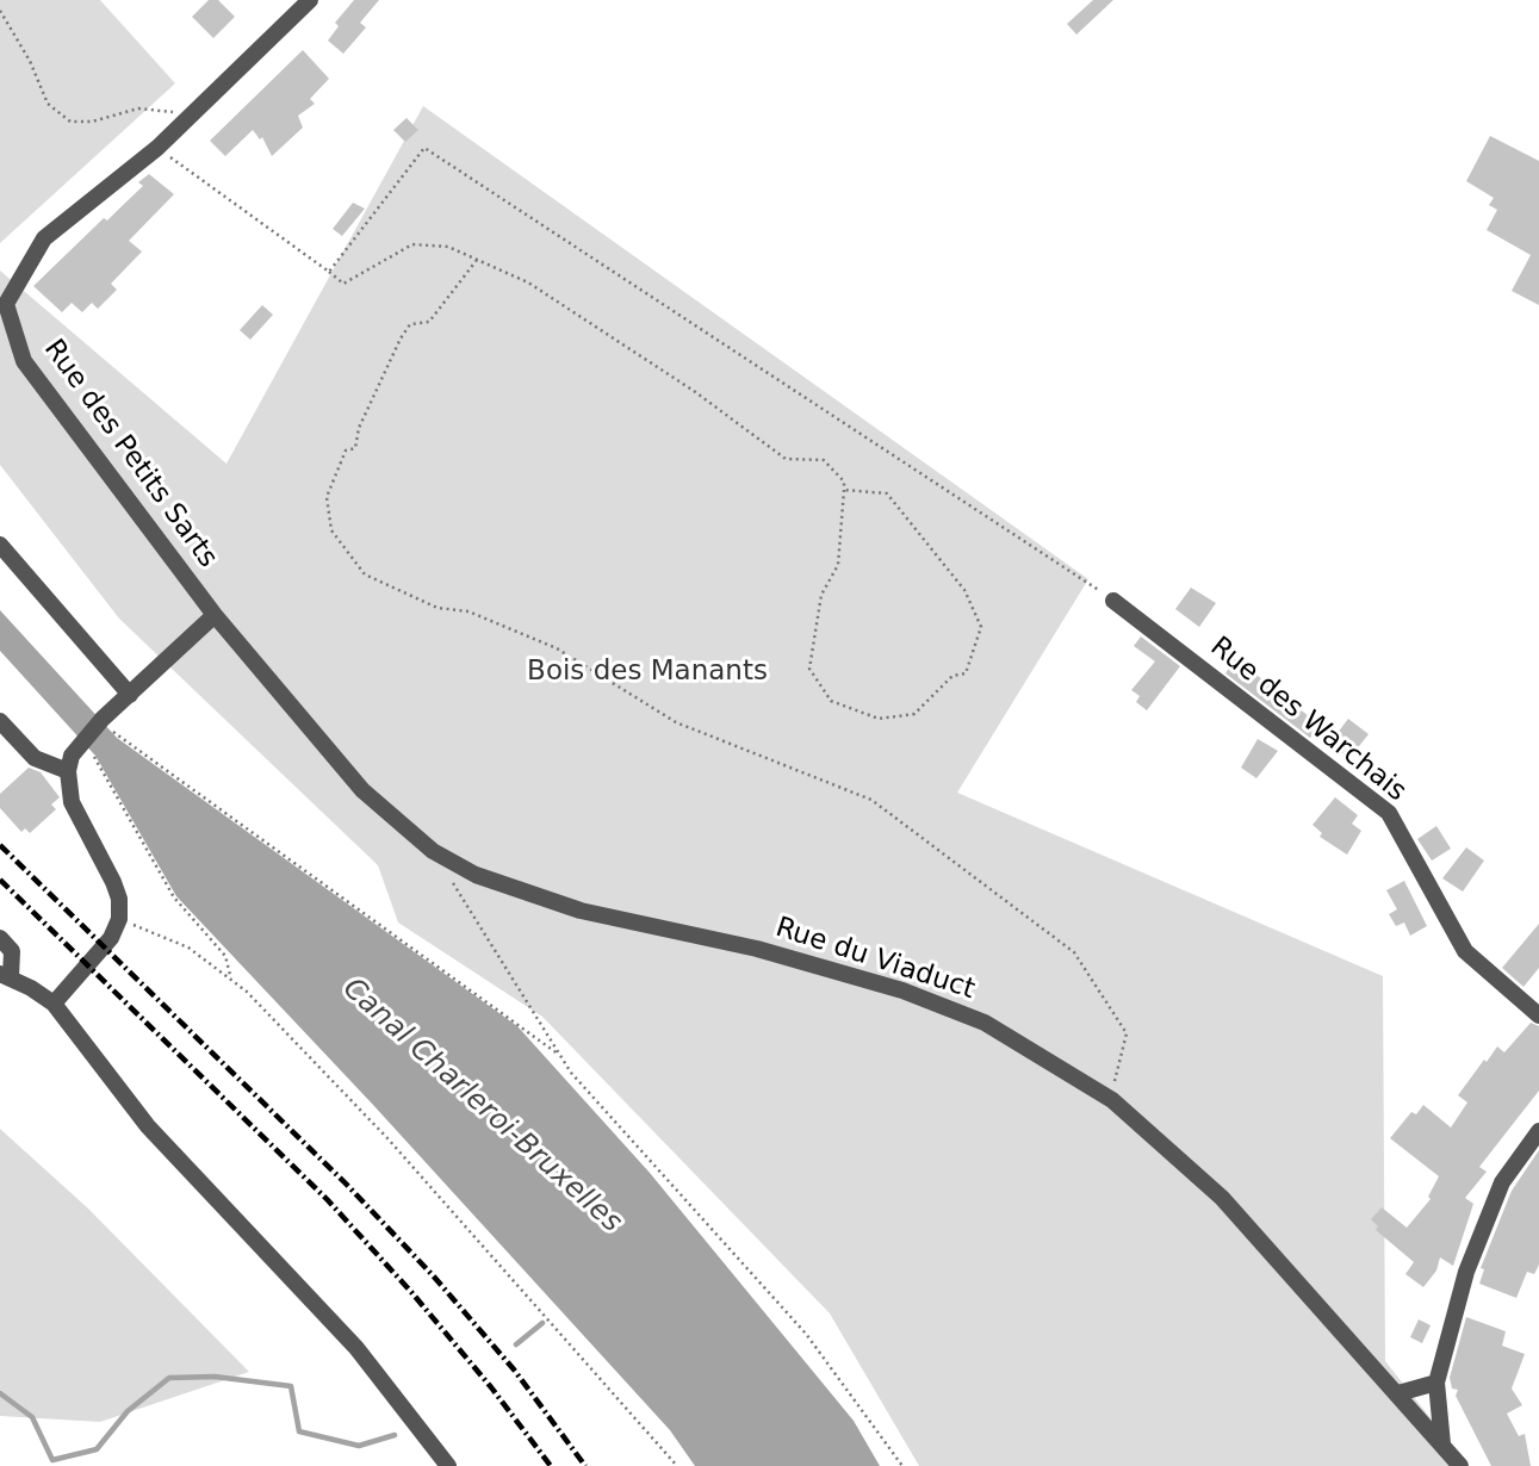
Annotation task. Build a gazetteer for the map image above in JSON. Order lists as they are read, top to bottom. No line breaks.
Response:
{"streets":{"street":["Rue des Petits Sarts","Rue des Warchais","Rue du Viaduct"]},"crossings":[["Rue des Petits Sarts","Rue du Viaduct"]],"water":["Canal Charleroi-Bruxelles"],"parks":["Bois des Manants"]}
